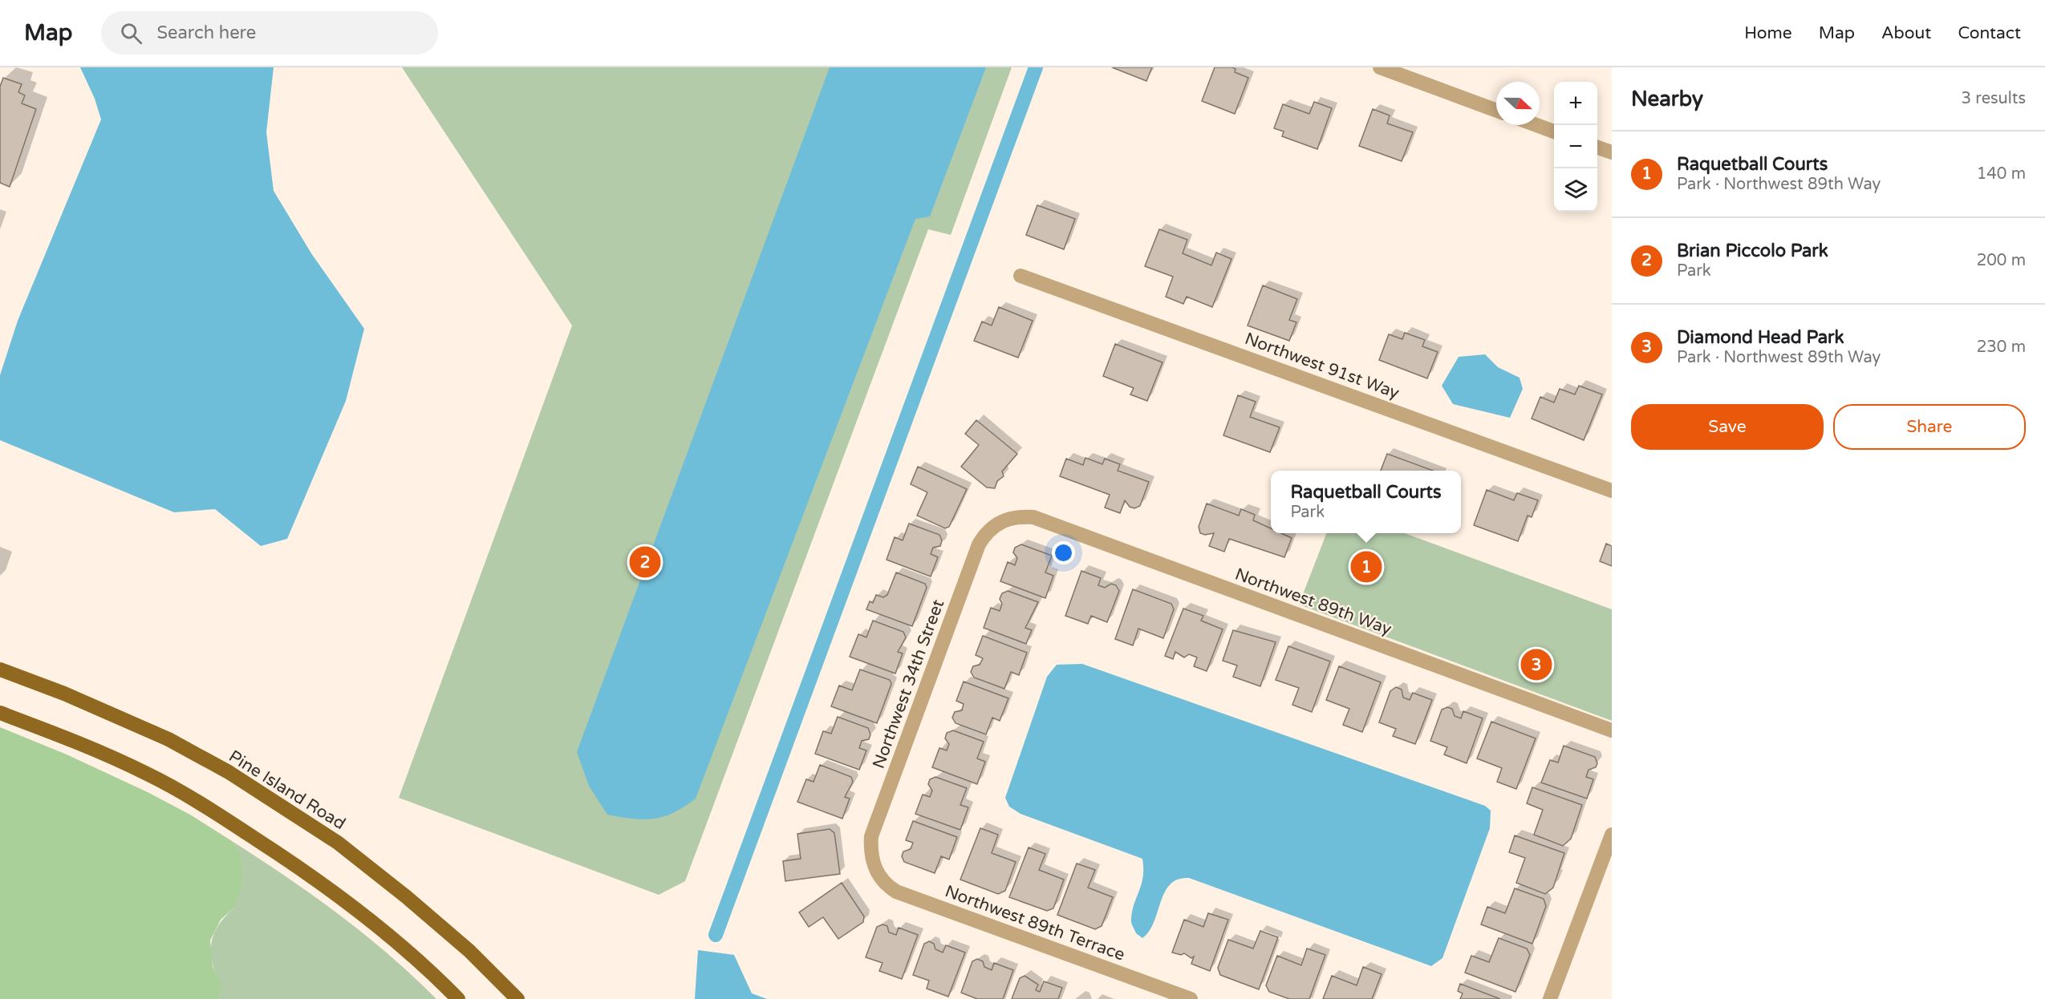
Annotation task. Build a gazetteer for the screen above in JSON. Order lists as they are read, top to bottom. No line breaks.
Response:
{"streets":{"main road":["Pine Island Road"],"street":["Northwest 91st Way","Northwest 89th Way","Northwest 34th Street","Northwest 89th Terrace"]},"crossings":[["Northwest 89th Way","Northwest 34th Street"],["Northwest 34th Street","Northwest 89th Terrace"]],"north":"right","page":{"header":"Map","search":"Search here","nav":["Home","Map","About","Contact"],"heading":["Nearby","3 results"],"map_buttons":["+","−"],"list":[{"mark":"1","name":"Raquetball Courts","note":"Park · Northwest 89th Way","value":"140 m"},{"mark":"2","name":"Brian Piccolo Park","note":"Park","value":"200 m"},{"mark":"3","name":"Diamond Head Park","note":"Park · Northwest 89th Way","value":"230 m"}],"buttons":["Save","Share"],"popup":["Raquetball Courts","Park"],"pins":["2","1","3"]}}
